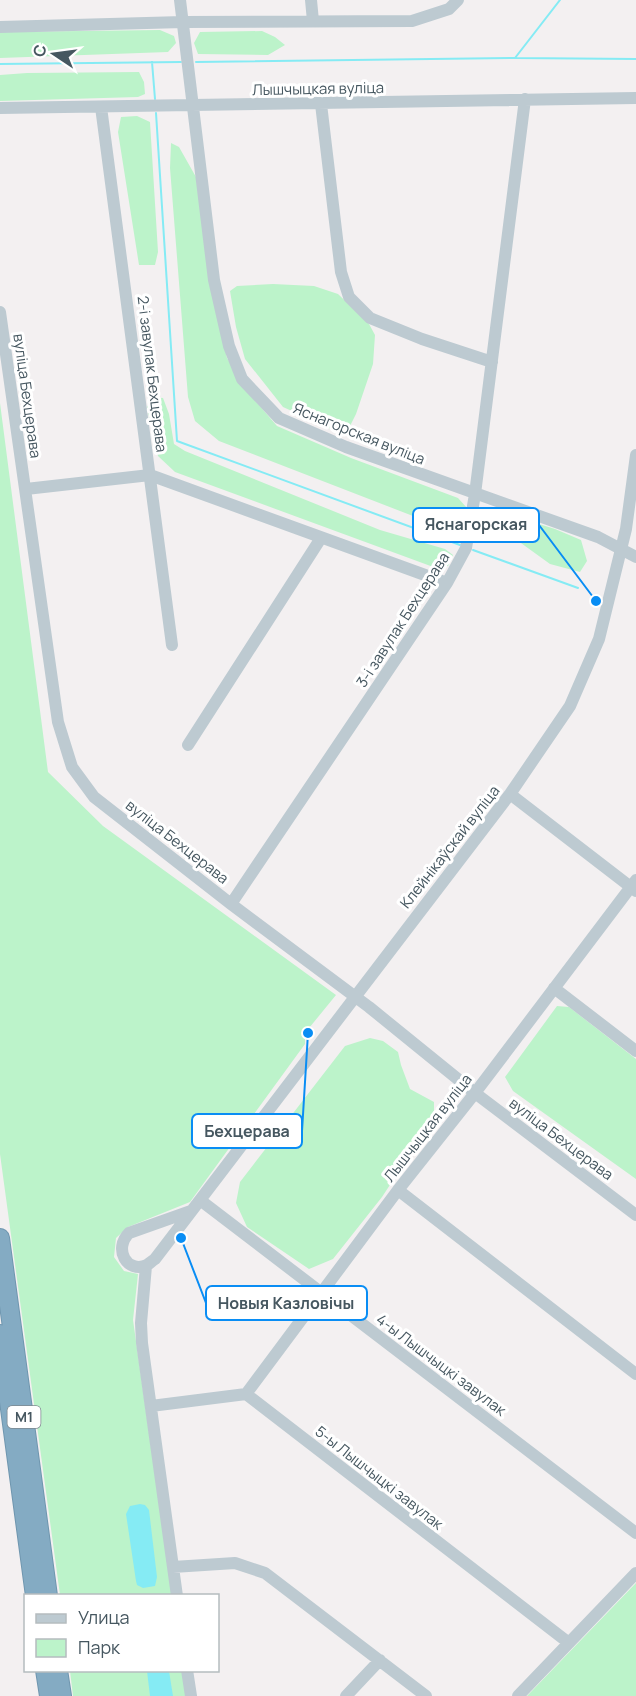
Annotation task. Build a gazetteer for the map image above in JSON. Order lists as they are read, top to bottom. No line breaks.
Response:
{"streets":{"highway":["М1"],"street":["Лышчыцкая вуліца","2-і завулак Бехцерава","вуліца Бехцерава","Яснагорская вуліца","3-і завулак Бехцерава","Клейнікаўскай вуліца","4-ы Лышчыцкі завулак","5-ы Лышчыцкі завулак"]},"crossings":[["Лышчыцкая вуліца","2-і завулак Бехцерава"],["Лышчыцкая вуліца","вуліца Бехцерава"],["Лышчыцкая вуліца","Яснагорская вуліца"],["Лышчыцкая вуліца","3-і завулак Бехцерава"],["Лышчыцкая вуліца","4-ы Лышчыцкі завулак"],["Лышчыцкая вуліца","5-ы Лышчыцкі завулак"],["вуліца Бехцерава","3-і завулак Бехцерава"],["вуліца Бехцерава","Клейнікаўскай вуліца"],["Яснагорская вуліца","3-і завулак Бехцерава"],["Яснагорская вуліца","Клейнікаўскай вуліца"],["Клейнікаўскай вуліца","4-ы Лышчыцкі завулак"]],"places":["Яснагорская","Бехцерава","Новыя Казловічы"],"legend":["Улица","Парк"],"north":"left"}
